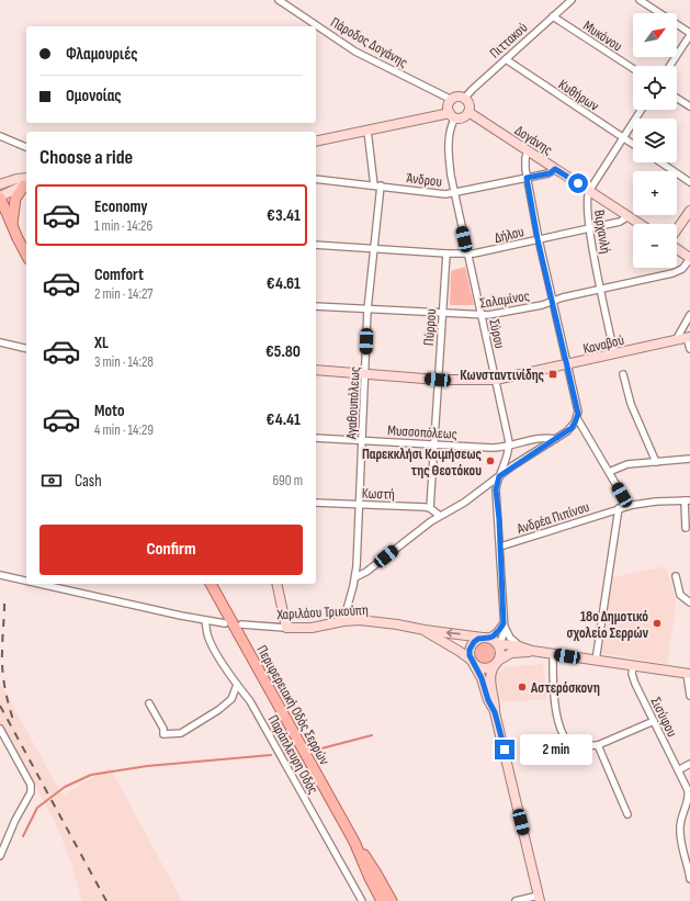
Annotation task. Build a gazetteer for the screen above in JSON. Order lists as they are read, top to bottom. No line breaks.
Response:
{"streets":{"main road":["Περιφερειακή Οδός Σερρών"],"street":["Μυκόνου","Πιττακού","Πάροδος Δογάνης","Κυθήρων","Δογάνης","Άνδρου","Βιρχανλή","Δήλου","Σαλαμίνος","Πύρρου","Σύρου","Καναβού","Αγαθουπόλεως","Μυσσοπόλεως","Κωστή","Ανδρέα Πιπίνου","Χαριλάου Τρικούπη","Σισύφου","Παράπλευρη Οδός"]},"crossings":[["Μυκόνου","Πιττακού"],["Πιττακού","Πάροδος Δογάνης"],["Πιττακού","Κυθήρων"],["Πιττακού","Δογάνης"],["Πιττακού","Σύρου"],["Πάροδος Δογάνης","Δογάνης"],["Πάροδος Δογάνης","Σύρου"],["Κυθήρων","Βιρχανλή"],["Δογάνης","Άνδρου"],["Δογάνης","Βιρχανλή"],["Δογάνης","Δήλου"],["Δογάνης","Σύρου"],["Άνδρου","Σύρου"],["Άνδρου","Αγαθουπόλεως"],["Βιρχανλή","Δήλου"],["Βιρχανλή","Σαλαμίνος"],["Βιρχανλή","Καναβού"],["Δήλου","Πύρρου"],["Δήλου","Σύρου"],["Δήλου","Αγαθουπόλεως"],["Σαλαμίνος","Πύρρου"],["Σαλαμίνος","Σύρου"],["Σαλαμίνος","Αγαθουπόλεως"],["Πύρρου","Καναβού"],["Πύρρου","Μυσσοπόλεως"],["Πύρρου","Κωστή"],["Σύρου","Καναβού"],["Σύρου","Μυσσοπόλεως"],["Σύρου","Ανδρέα Πιπίνου"],["Καναβού","Αγαθουπόλεως"],["Αγαθουπόλεως","Μυσσοπόλεως"],["Αγαθουπόλεως","Κωστή"],["Αγαθουπόλεως","Χαριλάου Τρικούπη"],["Χαριλάου Τρικούπη","Σισύφου"]],"places":{"transit":["Κωνσταντινίδης"],"other":["Παρεκκλήσι Κοιμήσεως της Θεοτόκου","18ο Δημοτικό σχολείο Σερρών","Αστερόσκονη"]},"north":"top right","page":{"map_buttons":["+","−"],"banner":["Φλαμουριές","Ομονοίας"],"heading":"Choose a ride","list":[{"name":"Economy","note":"1 min · 14:26","value":"€3.41"},{"name":"Comfort","note":"2 min · 14:27","value":"€4.61"},{"name":"XL","note":"3 min · 14:28","value":"€5.80"},{"name":"Moto","note":"4 min · 14:29","value":"€4.41"}],"pay":["Cash","690 m"],"buttons":"Confirm","bubble":"2 min"}}
